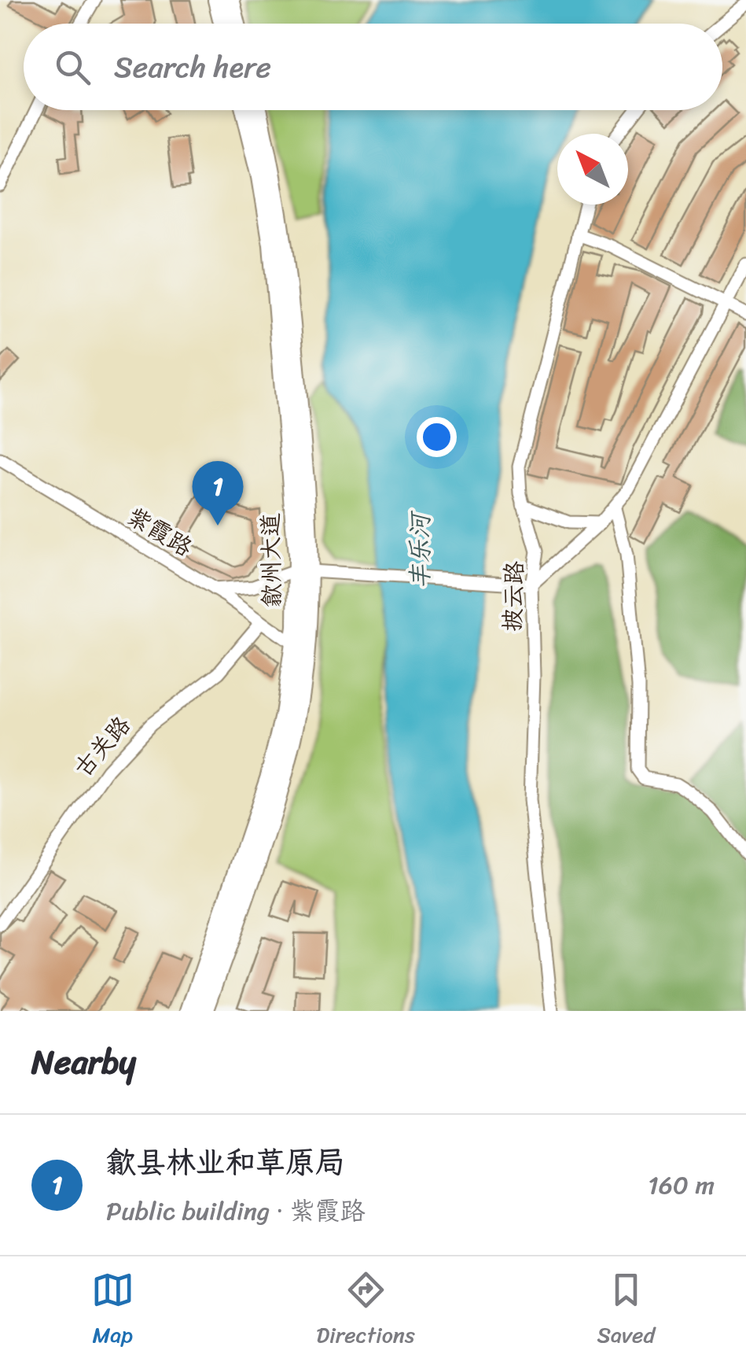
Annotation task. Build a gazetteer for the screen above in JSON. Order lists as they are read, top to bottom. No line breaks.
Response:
{"streets":{"highway":["歙州大道"],"street":["紫霞路","披云路","古关路"]},"crossings":[["紫霞路","歙州大道"],["紫霞路","古关路"]],"water":["丰乐河"],"north":"top left","page":{"search":"Search here","pins":"1","heading":"Nearby","list":[{"mark":"1","name":"歙县林业和草原局","note":"Public building · 紫霞路","value":"160 m"}],"nav":["Map","Directions","Saved"]}}
